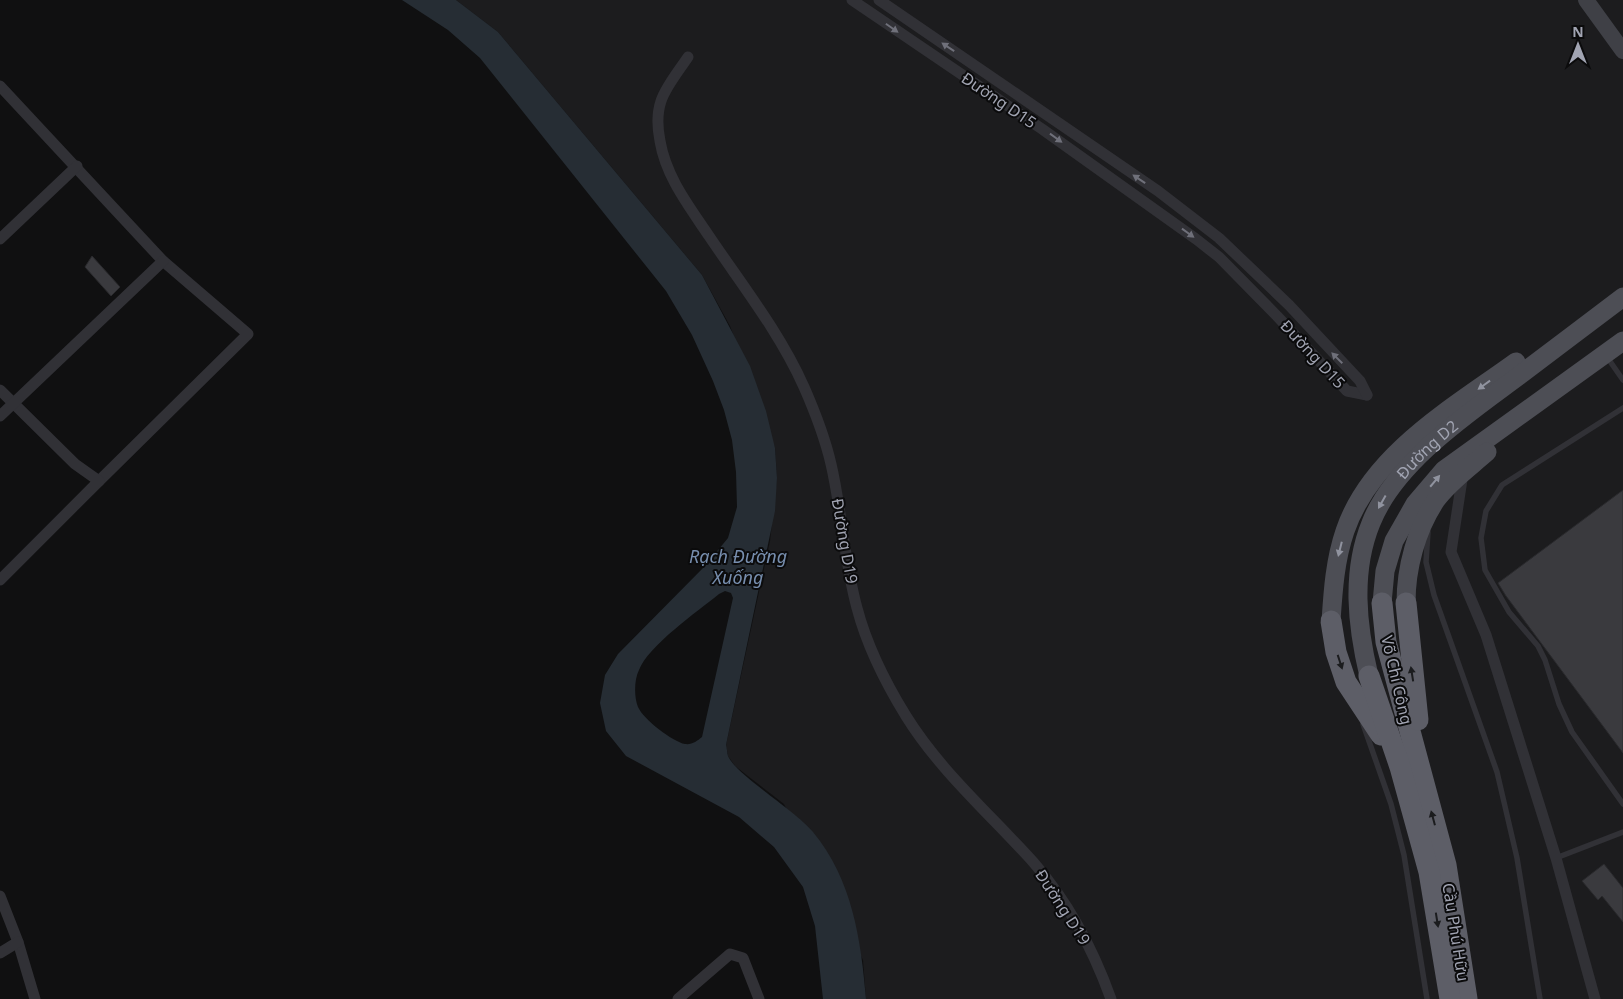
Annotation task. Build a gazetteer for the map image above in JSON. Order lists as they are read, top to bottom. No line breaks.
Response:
{"streets":{"highway":["Võ Chí Công","Cầu Phú Hữu"],"main road":["Đường D2"],"street":["Đường D15","Đường D19"]},"crossings":[["Đường D2","Võ Chí Công"],["Võ Chí Công","Cầu Phú Hữu"]],"water":["Rạch Đường Xuống"],"north":"top"}
